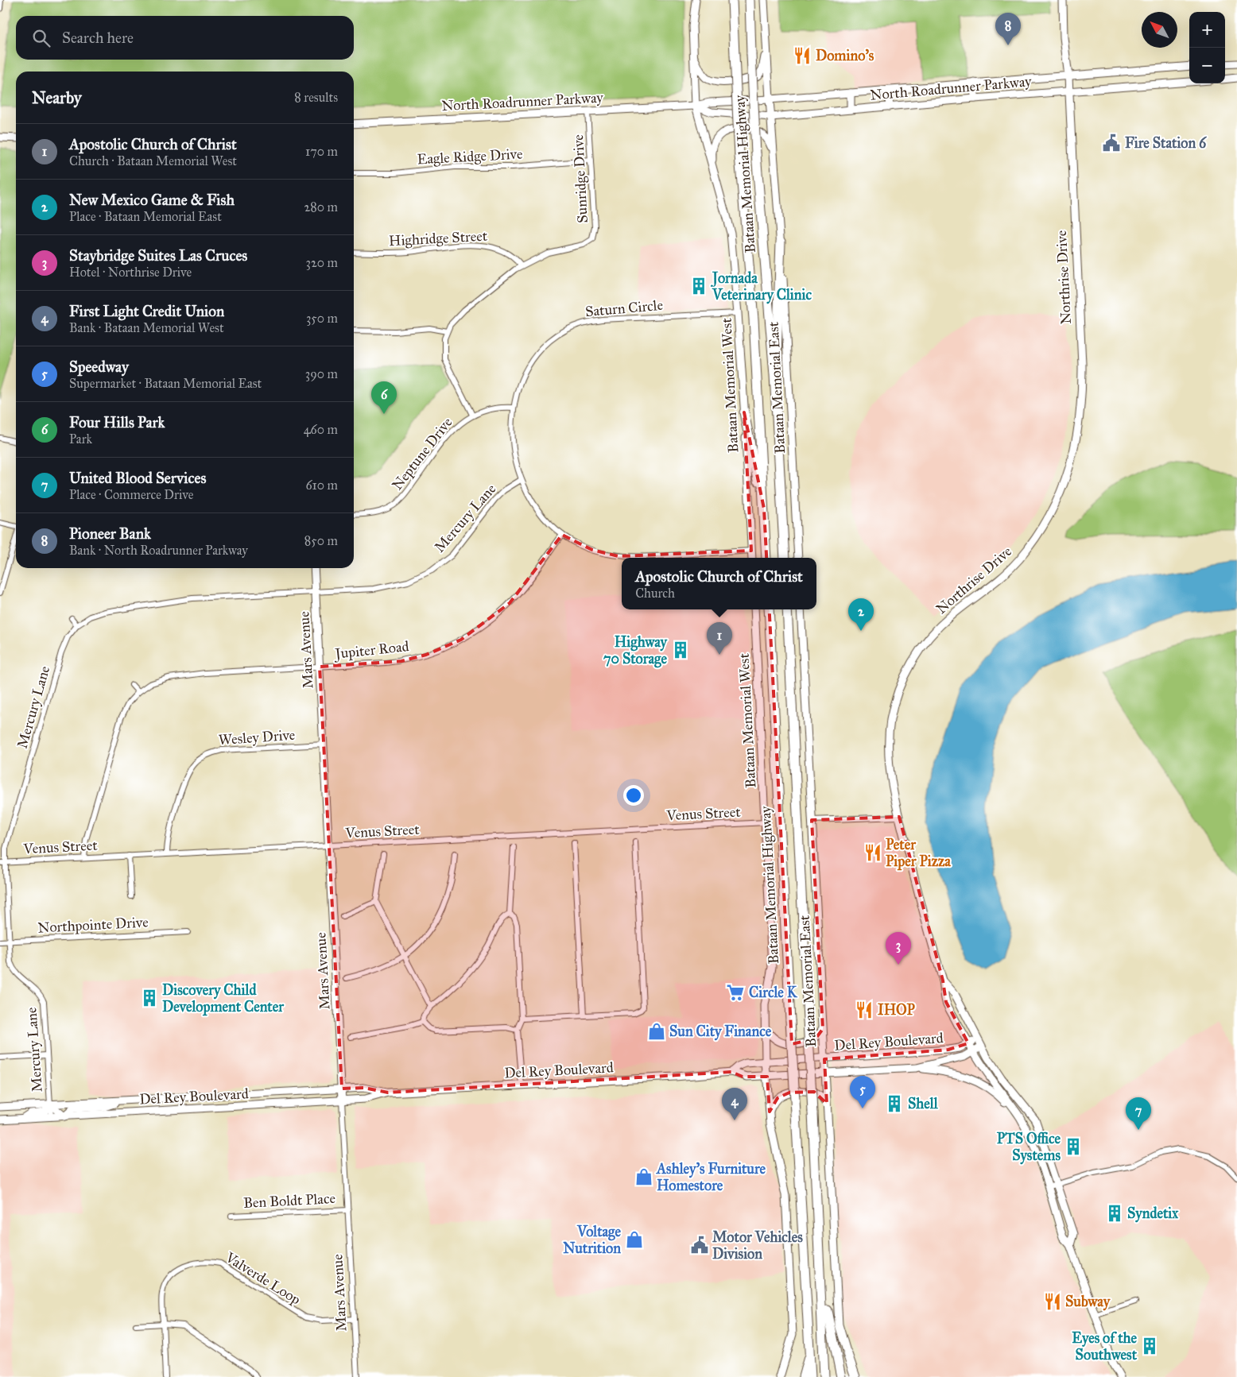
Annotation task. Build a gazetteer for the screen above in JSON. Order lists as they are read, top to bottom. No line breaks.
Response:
{"streets":{"highway":["Bataan Memorial Highway"],"main road":["North Roadrunner Parkway","Northrise Drive","Bataan Memorial West","Bataan Memorial East","Mars Avenue","Del Rey Boulevard"],"street":["Eagle Ridge Drive","Sunridge Drive","Highridge Street","Saturn Circle","Neptune Drive","Mercury Lane","Jupiter Road","Wesley Drive","Venus Street","Northpointe Drive","Ben Boldt Place","Valverde Loop"]},"crossings":[["North Roadrunner Parkway","Sunridge Drive"],["North Roadrunner Parkway","Northrise Drive"],["North Roadrunner Parkway","Bataan Memorial West"],["North Roadrunner Parkway","Bataan Memorial East"],["Eagle Ridge Drive","Sunridge Drive"],["Sunridge Drive","Highridge Street"],["Sunridge Drive","Neptune Drive"],["Northrise Drive","Del Rey Boulevard"],["Saturn Circle","Bataan Memorial West"],["Saturn Circle","Neptune Drive"],["Saturn Circle","Mercury Lane"],["Saturn Circle","Jupiter Road"],["Bataan Memorial West","Venus Street"],["Bataan Memorial West","Del Rey Boulevard"],["Bataan Memorial East","Del Rey Boulevard"],["Mercury Lane","Mars Avenue"],["Mercury Lane","Venus Street"],["Mercury Lane","Northpointe Drive"],["Mercury Lane","Del Rey Boulevard"],["Mars Avenue","Jupiter Road"],["Mars Avenue","Wesley Drive"],["Mars Avenue","Venus Street"],["Mars Avenue","Del Rey Boulevard"],["Mars Avenue","Ben Boldt Place"],["Mars Avenue","Valverde Loop"],["Jupiter Road","Venus Street"],["Wesley Drive","Venus Street"]],"places":{"restaurant":["Domino's","Peter Piper Pizza","IHOP","Subway"],"public building":["Fire Station 6","Motor Vehicles Division"],"building":["Jornada Veterinary Clinic","Highway 70 Storage","Discovery Child Development Center","Shell","PTS Office Systems","Syndetix","Eyes of the Southwest"],"supermarket":["Circle K"],"shop":["Sun City Finance","Ashley's Furniture Homestore","Voltage Nutrition"]},"north":"top left","page":{"map_buttons":["+","−"],"pins":["8","6","2","1","3","5","4","7"],"search":"Search here","heading":["Nearby","8 results"],"list":[{"mark":"1","name":"Apostolic Church of Christ","note":"Church · Bataan Memorial West","value":"170 m"},{"mark":"2","name":"New Mexico Game & Fish","note":"Place · Bataan Memorial East","value":"280 m"},{"mark":"3","name":"Staybridge Suites Las Cruces","note":"Hotel · Northrise Drive","value":"320 m"},{"mark":"4","name":"First Light Credit Union","note":"Bank · Bataan Memorial West","value":"350 m"},{"mark":"5","name":"Speedway","note":"Supermarket · Bataan Memorial East","value":"390 m"},{"mark":"6","name":"Four Hills Park","note":"Park","value":"460 m"},{"mark":"7","name":"United Blood Services","note":"Place · Commerce Drive","value":"610 m"},{"mark":"8","name":"Pioneer Bank","note":"Bank · North Roadrunner Parkway","value":"850 m"}],"popup":["Apostolic Church of Christ","Church"]}}
